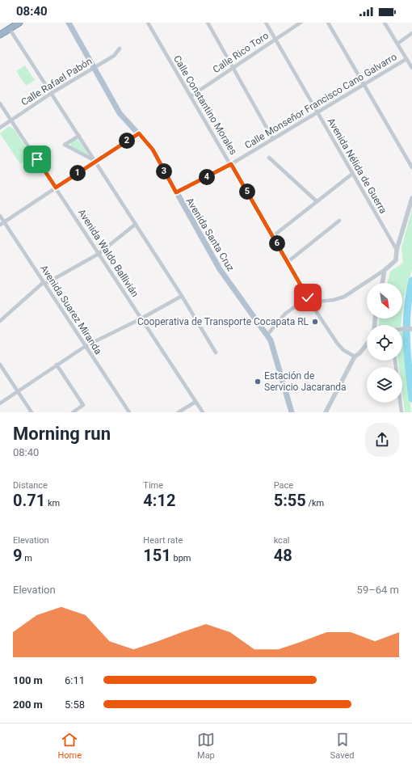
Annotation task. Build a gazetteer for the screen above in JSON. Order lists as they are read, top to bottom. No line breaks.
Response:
{"streets":{"main road":["Avenida Santa Cruz"],"street":["Calle Rico Toro","Calle Rafael Pabón","Calle Monseñor Francisco Cano Galvarro","Calle Constantino Morales","Avenida Nélida de Guerra","Avenida Waldo Ballivián","Avenida Suarez Miranda"]},"crossings":[["Calle Rico Toro","Calle Constantino Morales"],["Calle Rico Toro","Avenida Nélida de Guerra"],["Calle Rafael Pabón","Avenida Santa Cruz"],["Calle Rafael Pabón","Avenida Waldo Ballivián"],["Calle Monseñor Francisco Cano Galvarro","Calle Constantino Morales"],["Calle Monseñor Francisco Cano Galvarro","Avenida Nélida de Guerra"],["Calle Monseñor Francisco Cano Galvarro","Avenida Santa Cruz"]],"places":["Cooperativa de Transporte Cocapata RL","Estación de Servicio Jacaranda"],"north":"bottom right","page":{"status":"08:40","pins":["2","3","1","4","5","6"],"heading":["Morning run","08:40"],"stats":[["Distance","0.71 km"],["Time","4:12"],["Pace","5:55 /km"],["Elevation","9 m"],["Heart rate","151 bpm"],["kcal","48"]],"chart":["Elevation","59–64 m"],"list":[{"name":"100 m","note":"6:11"},{"name":"200 m","note":"5:58"}],"tabs":["Home","Map","Saved"]}}
